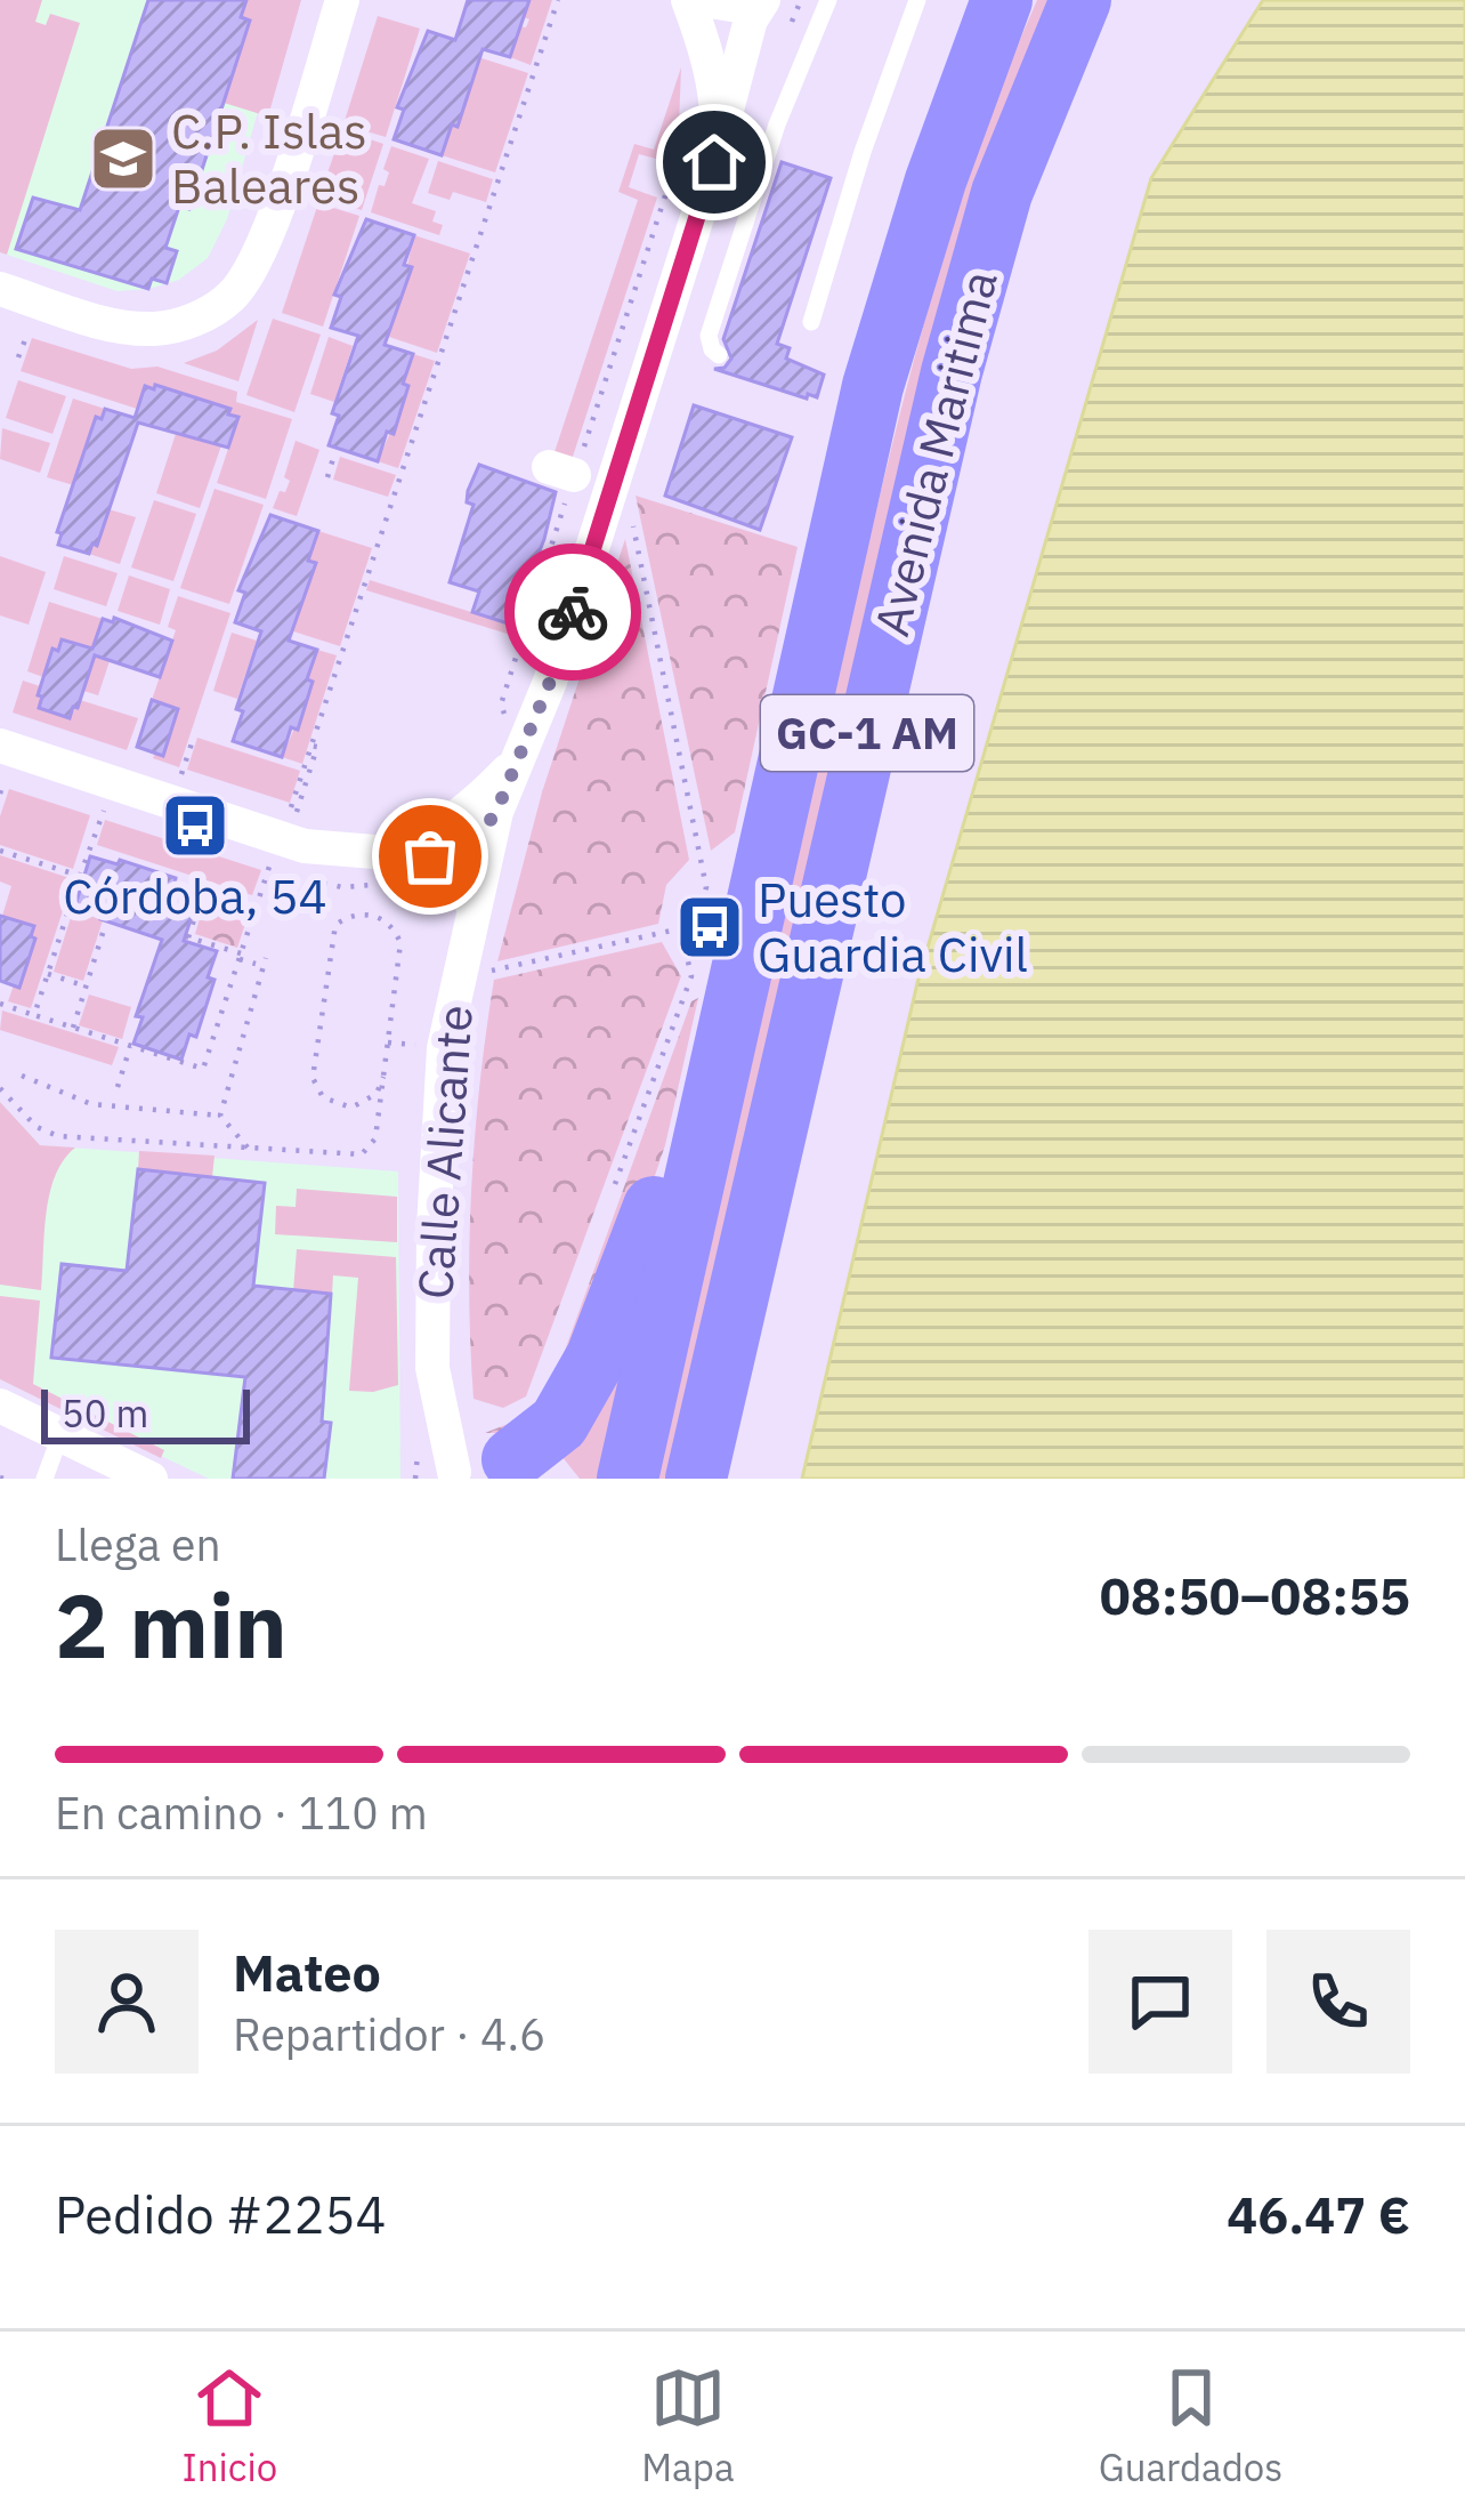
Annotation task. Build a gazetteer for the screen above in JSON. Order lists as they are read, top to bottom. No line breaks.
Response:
{"streets":{"highway":["Avenida Maritima","GC-1 AM"],"street":["Calle Alicante"]},"places":{"school or university":["C.P. Islas Baleares"],"bus stop":["Córdoba, 54","Puesto Guardia Civil"]},"scale_bar":"50 m","page":{"scale":"50 m","heading":["2 min","Llega en","08:50–08:55"],"panel":["Mateo","Repartidor · 4.6","Pedido #2254","46.47 €"],"bar":"En camino · 110 m","tabs":["Inicio","Mapa","Guardados"]}}
